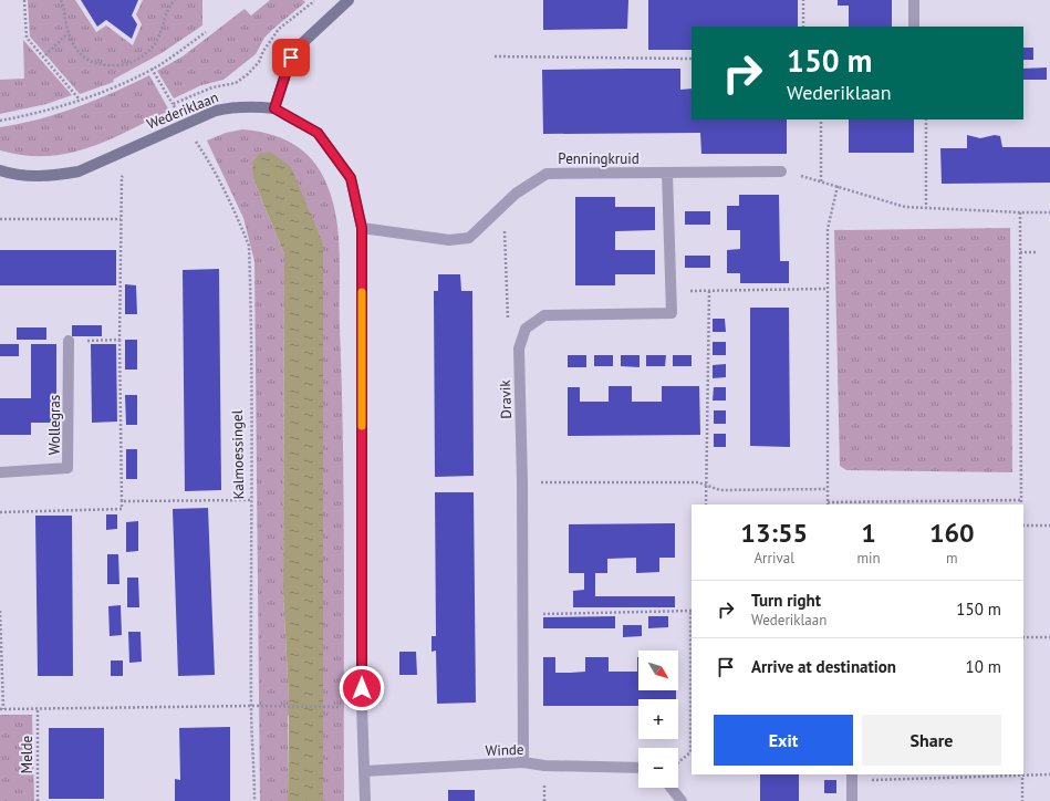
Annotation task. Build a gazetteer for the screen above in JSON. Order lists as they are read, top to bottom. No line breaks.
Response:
{"streets":{"street":["Wederiklaan","Penningkruid","Dravik","Wollegras","Winde"],"path":["Kalmoessingel","Melde"]},"crossings":[["Wederiklaan","Kalmoessingel"],["Penningkruid","Dravik"],["Dravik","Winde"]],"north":"bottom right","page":{"turn":["150 m","Wederiklaan"],"eta":["13:55","Arrival","1","min","160","m"],"list":[{"name":"Turn right","note":"Wederiklaan","value":"150 m"},{"name":"Arrive at destination","value":"10 m"}],"map_buttons":["+","−"],"buttons":["Exit","Share"]}}
